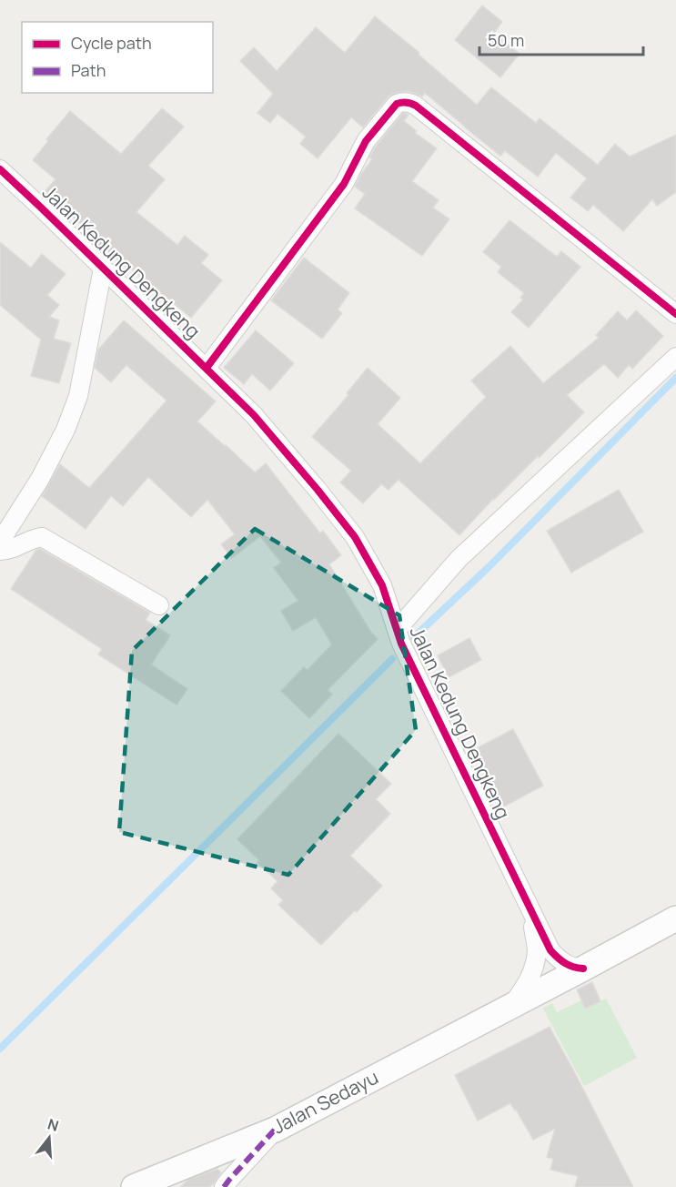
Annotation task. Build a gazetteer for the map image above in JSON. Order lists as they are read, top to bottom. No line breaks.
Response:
{"streets":{"street":["Jalan Kedung Dengkeng","Jalan Sedayu"]},"crossings":[["Jalan Kedung Dengkeng","Jalan Sedayu"]],"legend":["Cycle path","Path"],"scale_bar":"50 m","north":"top"}
